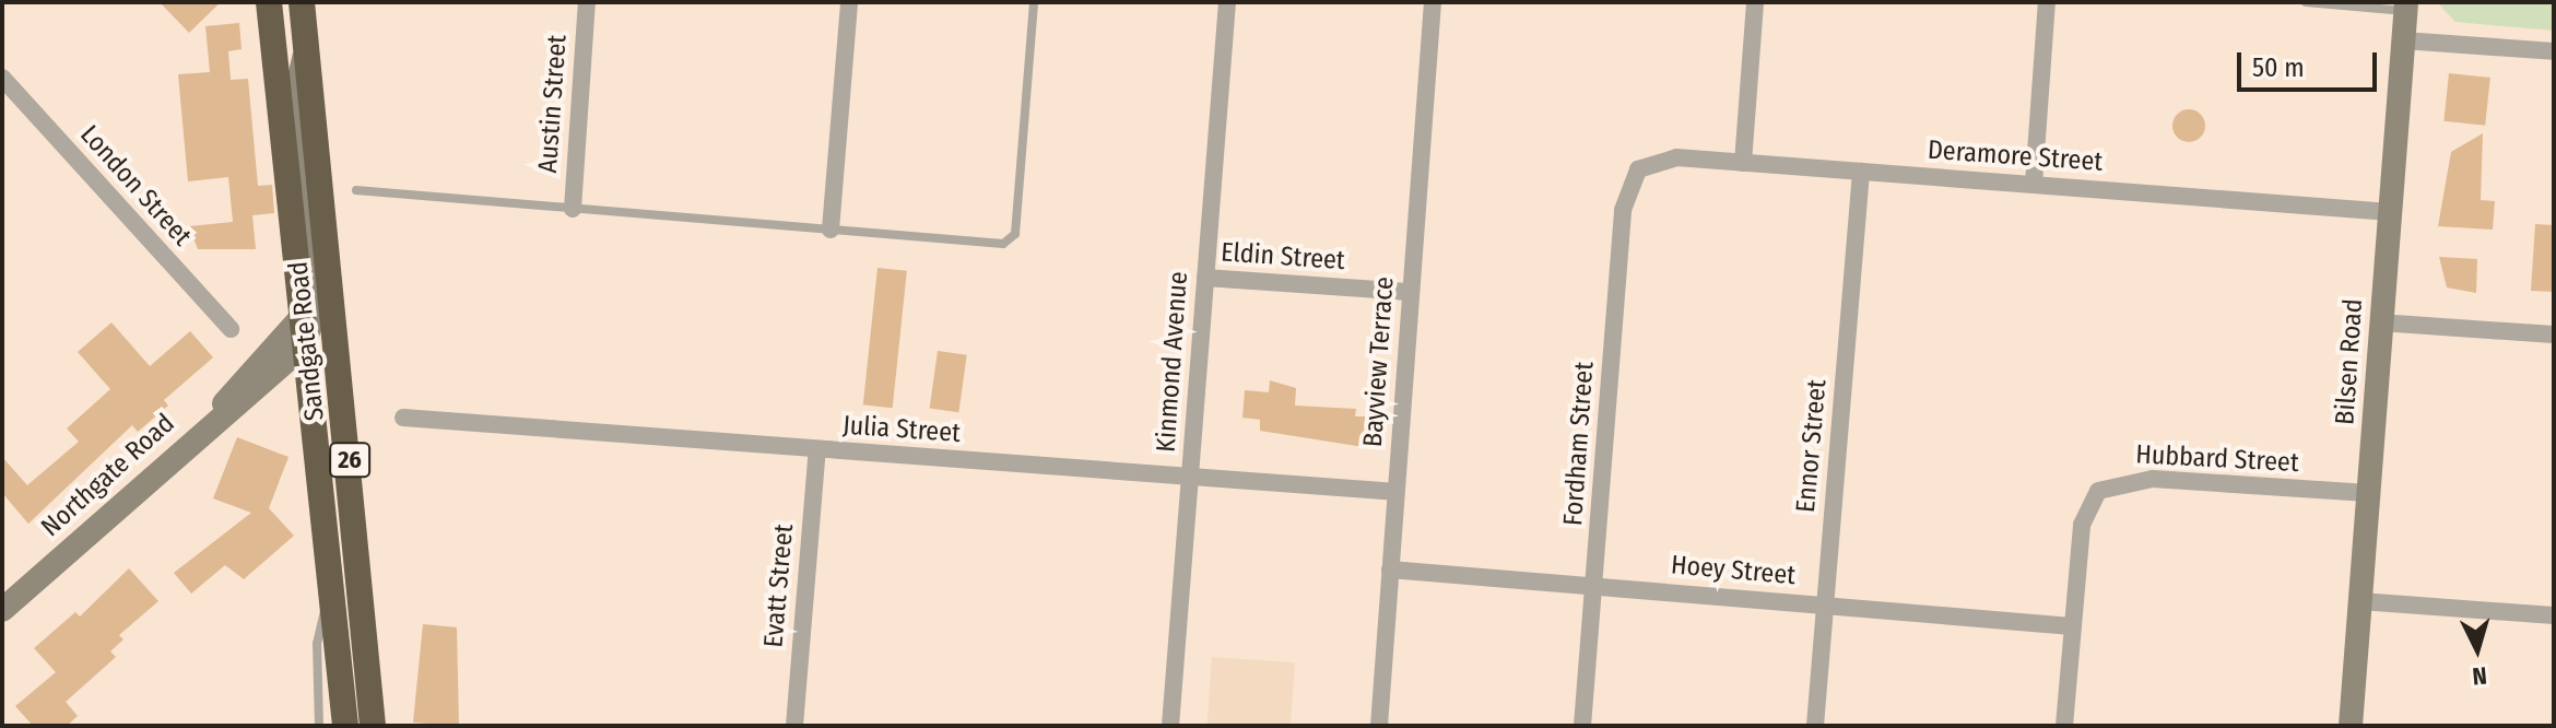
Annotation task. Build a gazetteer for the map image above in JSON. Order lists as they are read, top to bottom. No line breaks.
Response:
{"streets":{"highway":["Sandgate Road","26"],"street":["Austin Street","Deramore Street","London Street","Eldin Street","Kinmond Avenue","Bayview Terrace","Bilsen Road","Julia Street","Fordham Street","Ennor Street","Hubbard Street","Northgate Road","Hoey Street","Evatt Street"]},"crossings":[["Deramore Street","Bilsen Road"],["Deramore Street","Fordham Street"],["Deramore Street","Ennor Street"],["Eldin Street","Kinmond Avenue"],["Eldin Street","Bayview Terrace"],["Sandgate Road","Northgate Road"],["Kinmond Avenue","Julia Street"],["Bayview Terrace","Julia Street"],["Bayview Terrace","Hoey Street"],["Bilsen Road","Hubbard Street"],["Julia Street","Evatt Street"],["Fordham Street","Hoey Street"],["Ennor Street","Hoey Street"],["Hubbard Street","Hoey Street"]],"scale_bar":"50 m","north":"bottom"}
